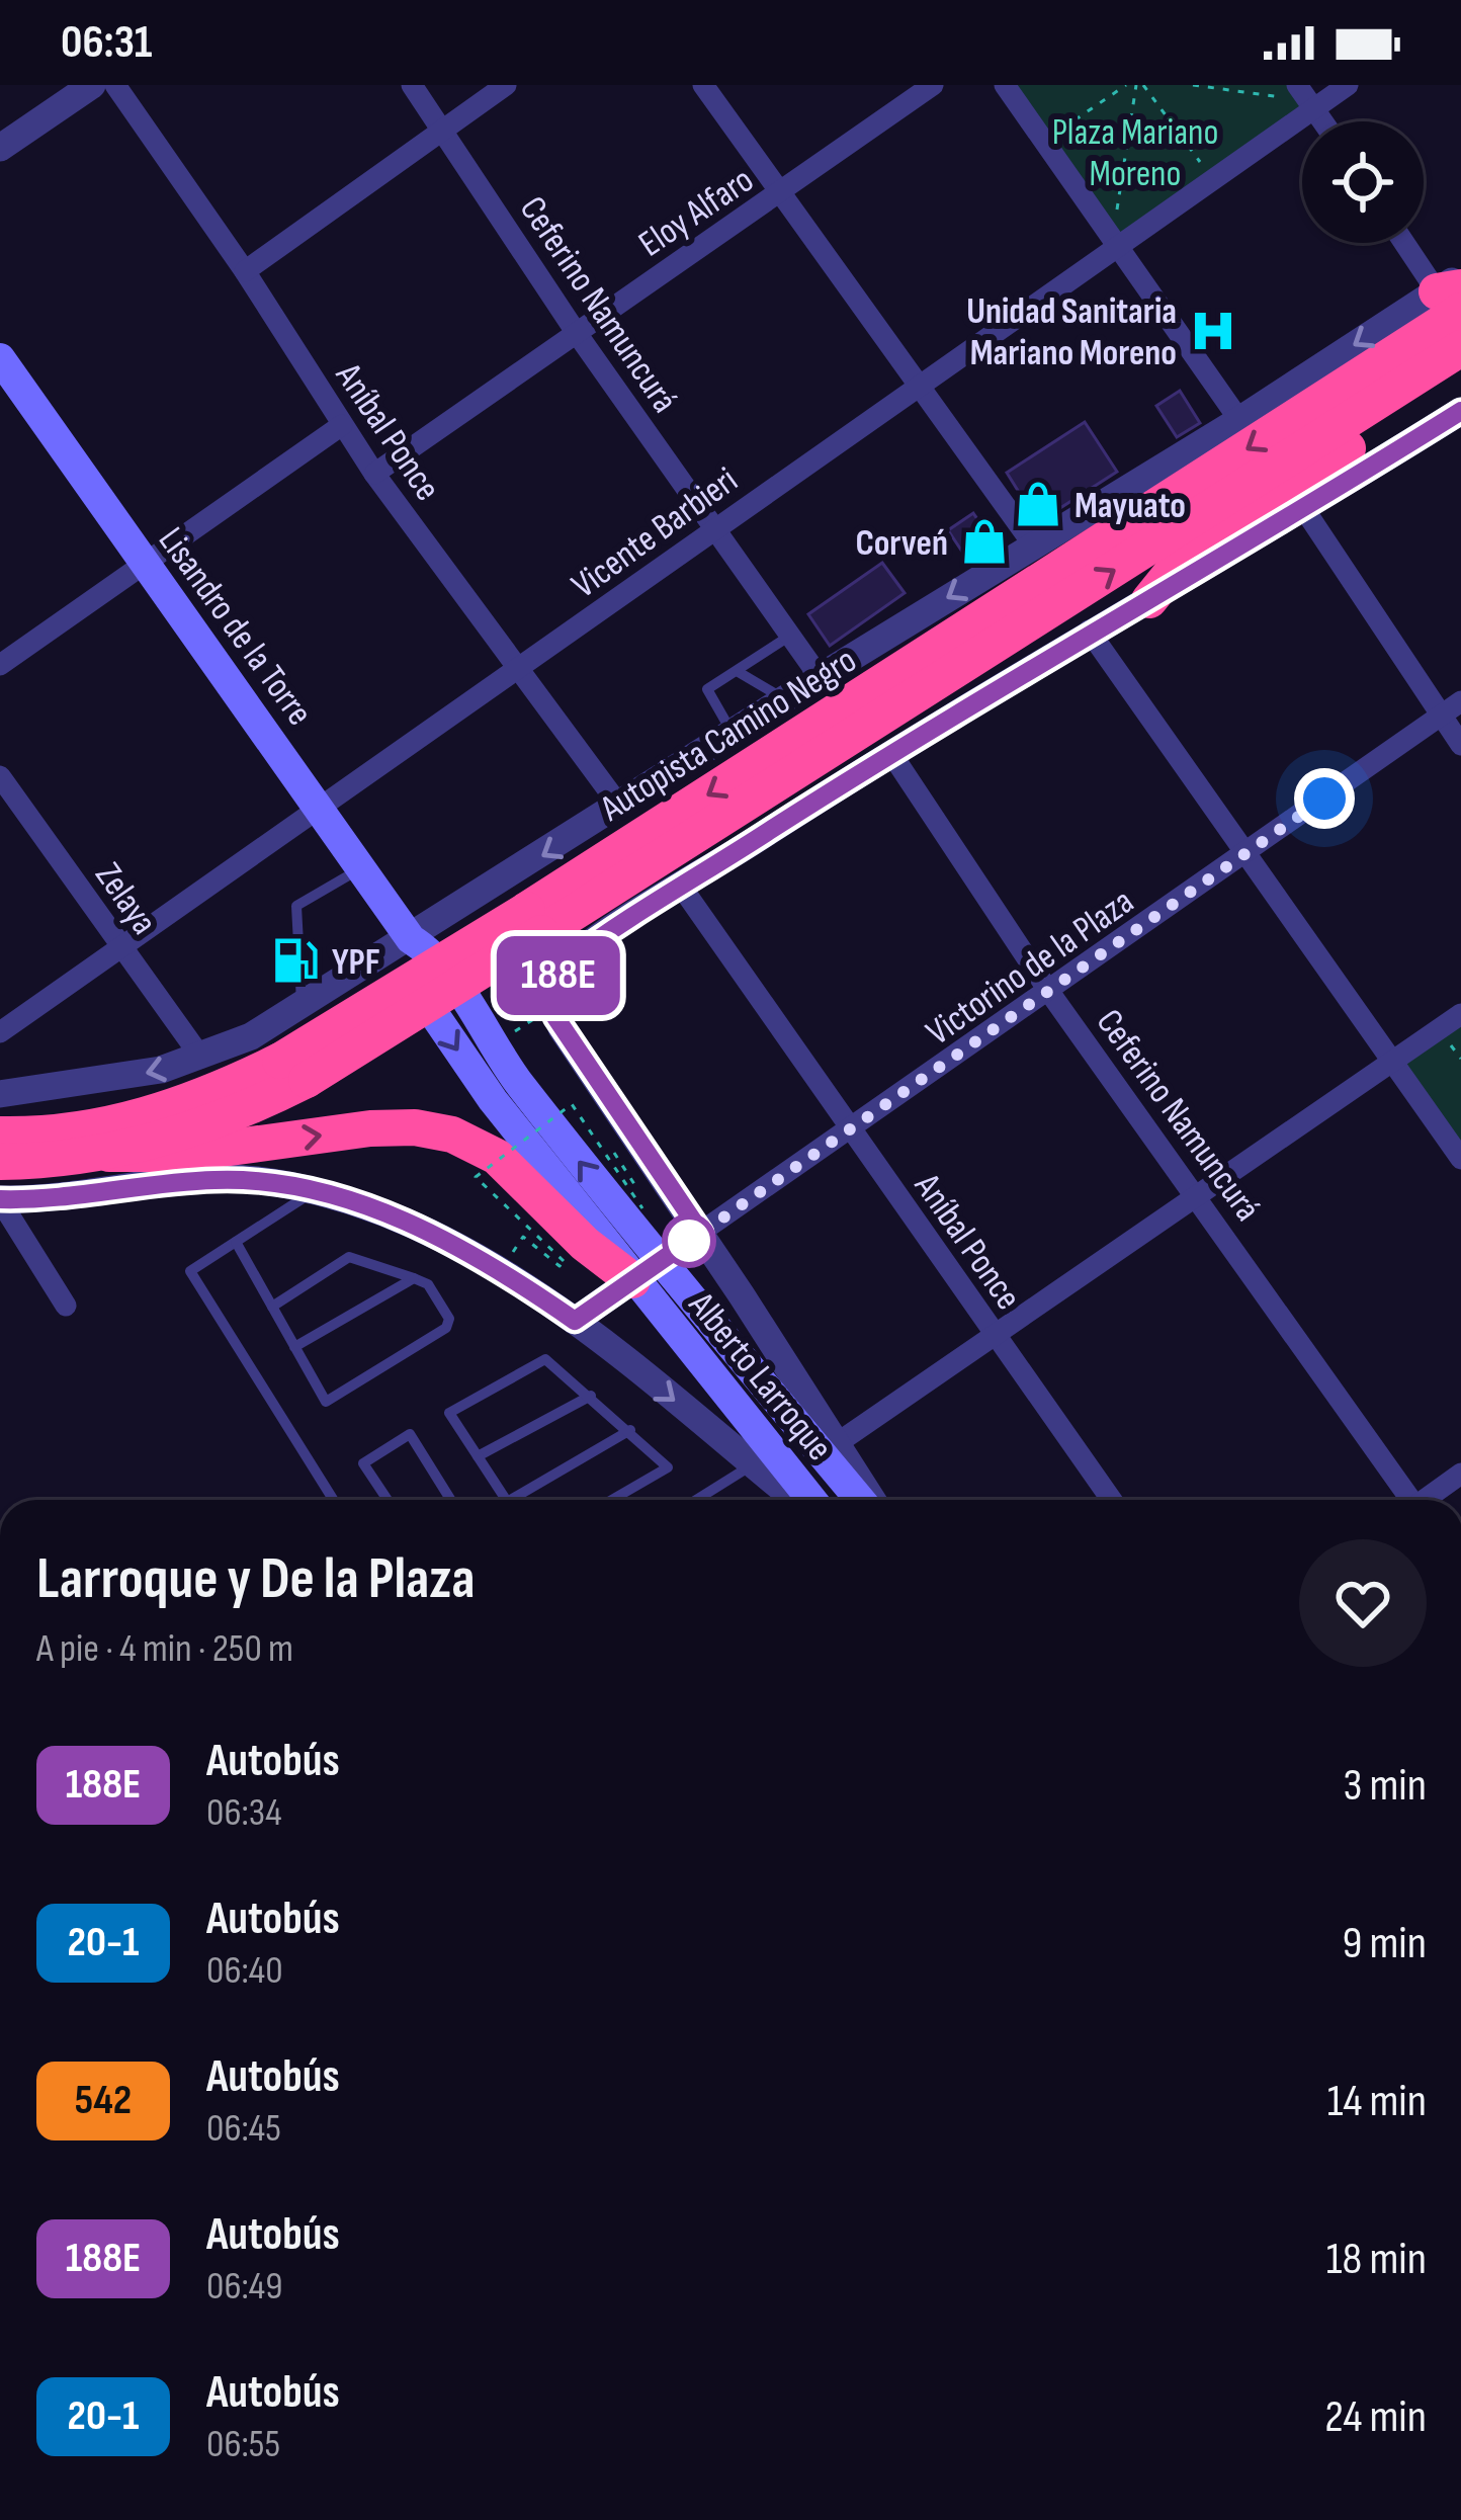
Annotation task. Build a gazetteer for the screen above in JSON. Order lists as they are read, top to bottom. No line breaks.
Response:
{"streets":{"highway":["Autopista Camino Negro"],"main road":["Lisandro de la Torre","Alberto Larroque"],"street":["Eloy Alfaro","Ceferino Namuncurá","Aníbal Ponce","Vicente Barbieri","Zelaya","Victorino de la Plaza"]},"crossings":[["Eloy Alfaro","Ceferino Namuncurá"],["Eloy Alfaro","Aníbal Ponce"],["Ceferino Namuncurá","Vicente Barbieri"],["Ceferino Namuncurá","Victorino de la Plaza"],["Aníbal Ponce","Vicente Barbieri"],["Aníbal Ponce","Victorino de la Plaza"],["Vicente Barbieri","Lisandro de la Torre"],["Vicente Barbieri","Zelaya"],["Lisandro de la Torre","Alberto Larroque"],["Victorino de la Plaza","Alberto Larroque"]],"parks":["Plaza Mariano Moreno"],"places":{"hospital":["Unidad Sanitaria Mariano Moreno"],"shop":["Mayuato","Corveń"],"fuel station":["YPF"]},"lines":["bus line 188E"],"page":{"status":"06:31","on_map":"188E","heading":["Larroque y De la Plaza","A pie · 4 min · 250 m"],"list":[{"mark":"188E","name":"Autobús","note":"06:34","value":"3 min"},{"mark":"20-1","name":"Autobús","note":"06:40","value":"9 min"},{"mark":"542","name":"Autobús","note":"06:45","value":"14 min"},{"mark":"188E","name":"Autobús","note":"06:49","value":"18 min"},{"mark":"20-1","name":"Autobús","note":"06:55","value":"24 min"}]}}
